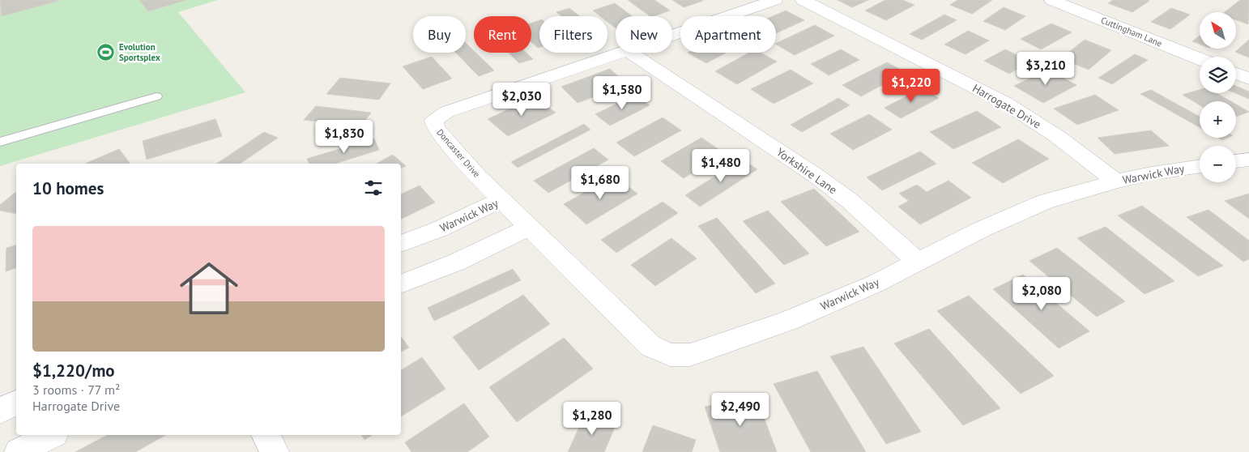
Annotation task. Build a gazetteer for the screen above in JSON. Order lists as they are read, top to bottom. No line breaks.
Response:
{"streets":{"street":["Cuttingham Lane","Harrogate Drive","Doncaster Drive","Yorkshire Lane","Warwick Way"]},"crossings":[["Harrogate Drive","Warwick Way"],["Doncaster Drive","Warwick Way"],["Yorkshire Lane","Warwick Way"]],"places":{"sports":["Evolution Sportsplex"]},"north":"top left","page":{"map_buttons":["+","−"],"chip":["Buy","Rent","Filters","New","Apartment"],"price":["$3,210","$1,220","$1,580","$2,030","$1,830","$1,480","$1,680","$2,080","$2,490","$1,280"],"heading":"10 homes","list":[{"name":"$1,220/mo","note":"3 rooms · 77 m² · Harrogate Drive"}]}}
